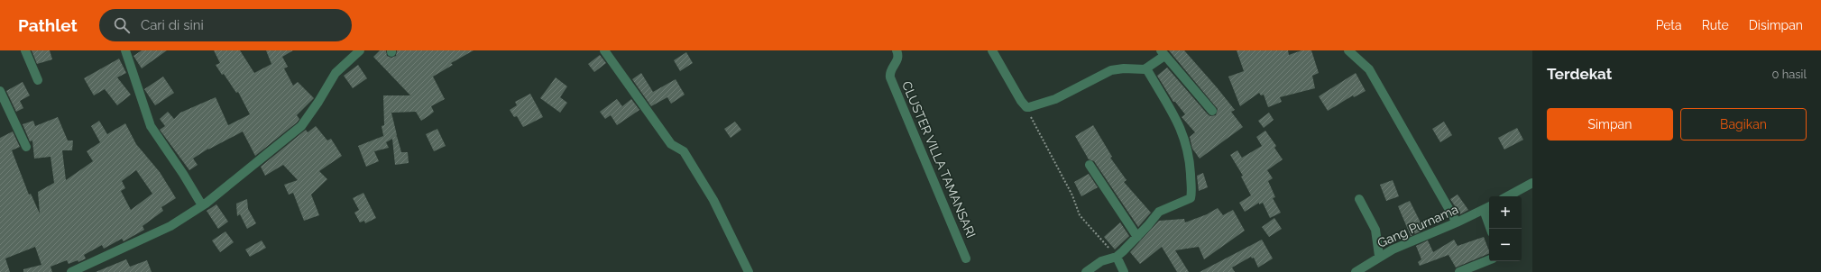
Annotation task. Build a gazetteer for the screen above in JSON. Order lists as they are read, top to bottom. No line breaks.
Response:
{"streets":{"street":["CLUSTER VILLA TAMANSARI","Gang Purnama"]},"page":{"header":"Pathlet","search":"Cari di sini","nav":["Peta","Rute","Disimpan"],"heading":["Terdekat","0 hasil"],"buttons":["Simpan","Bagikan"],"map_buttons":["+","−"]}}
